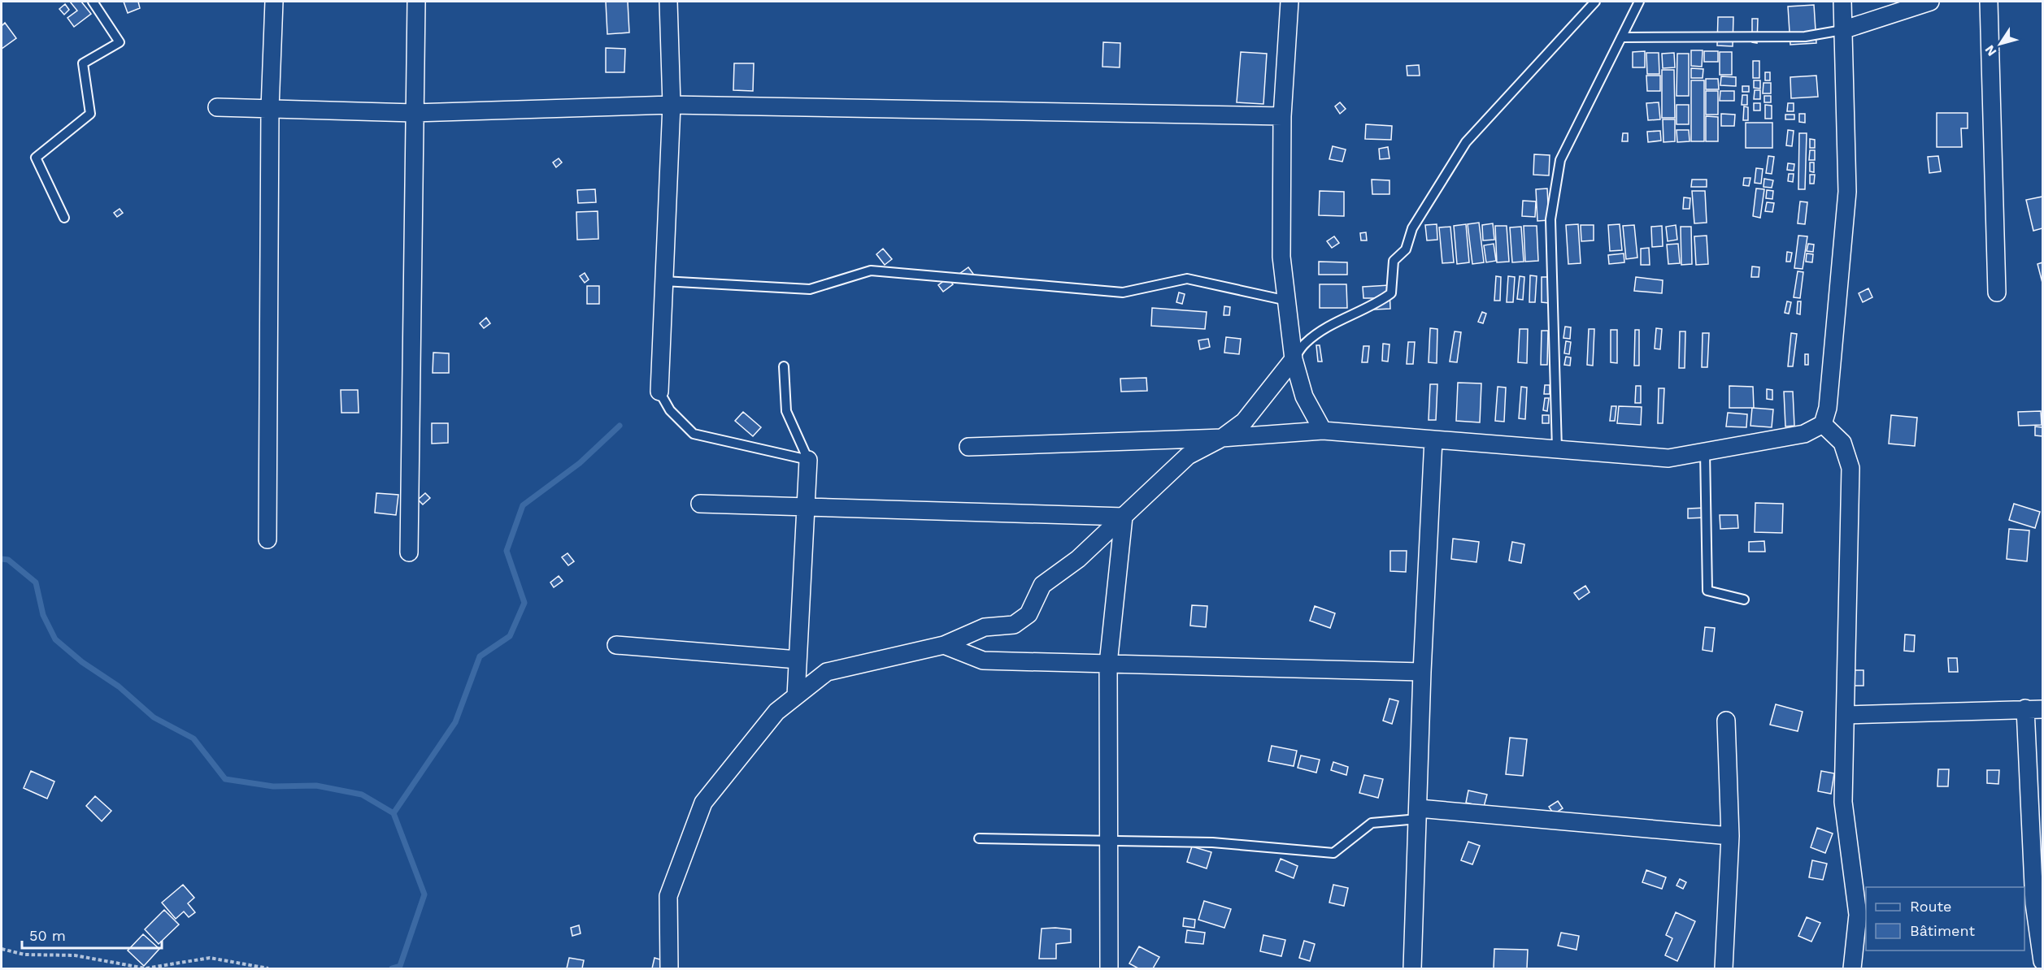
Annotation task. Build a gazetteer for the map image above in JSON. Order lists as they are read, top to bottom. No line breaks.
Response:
{"legend":["Route","Bâtiment"],"scale_bar":"50 m","north":"bottom left"}
